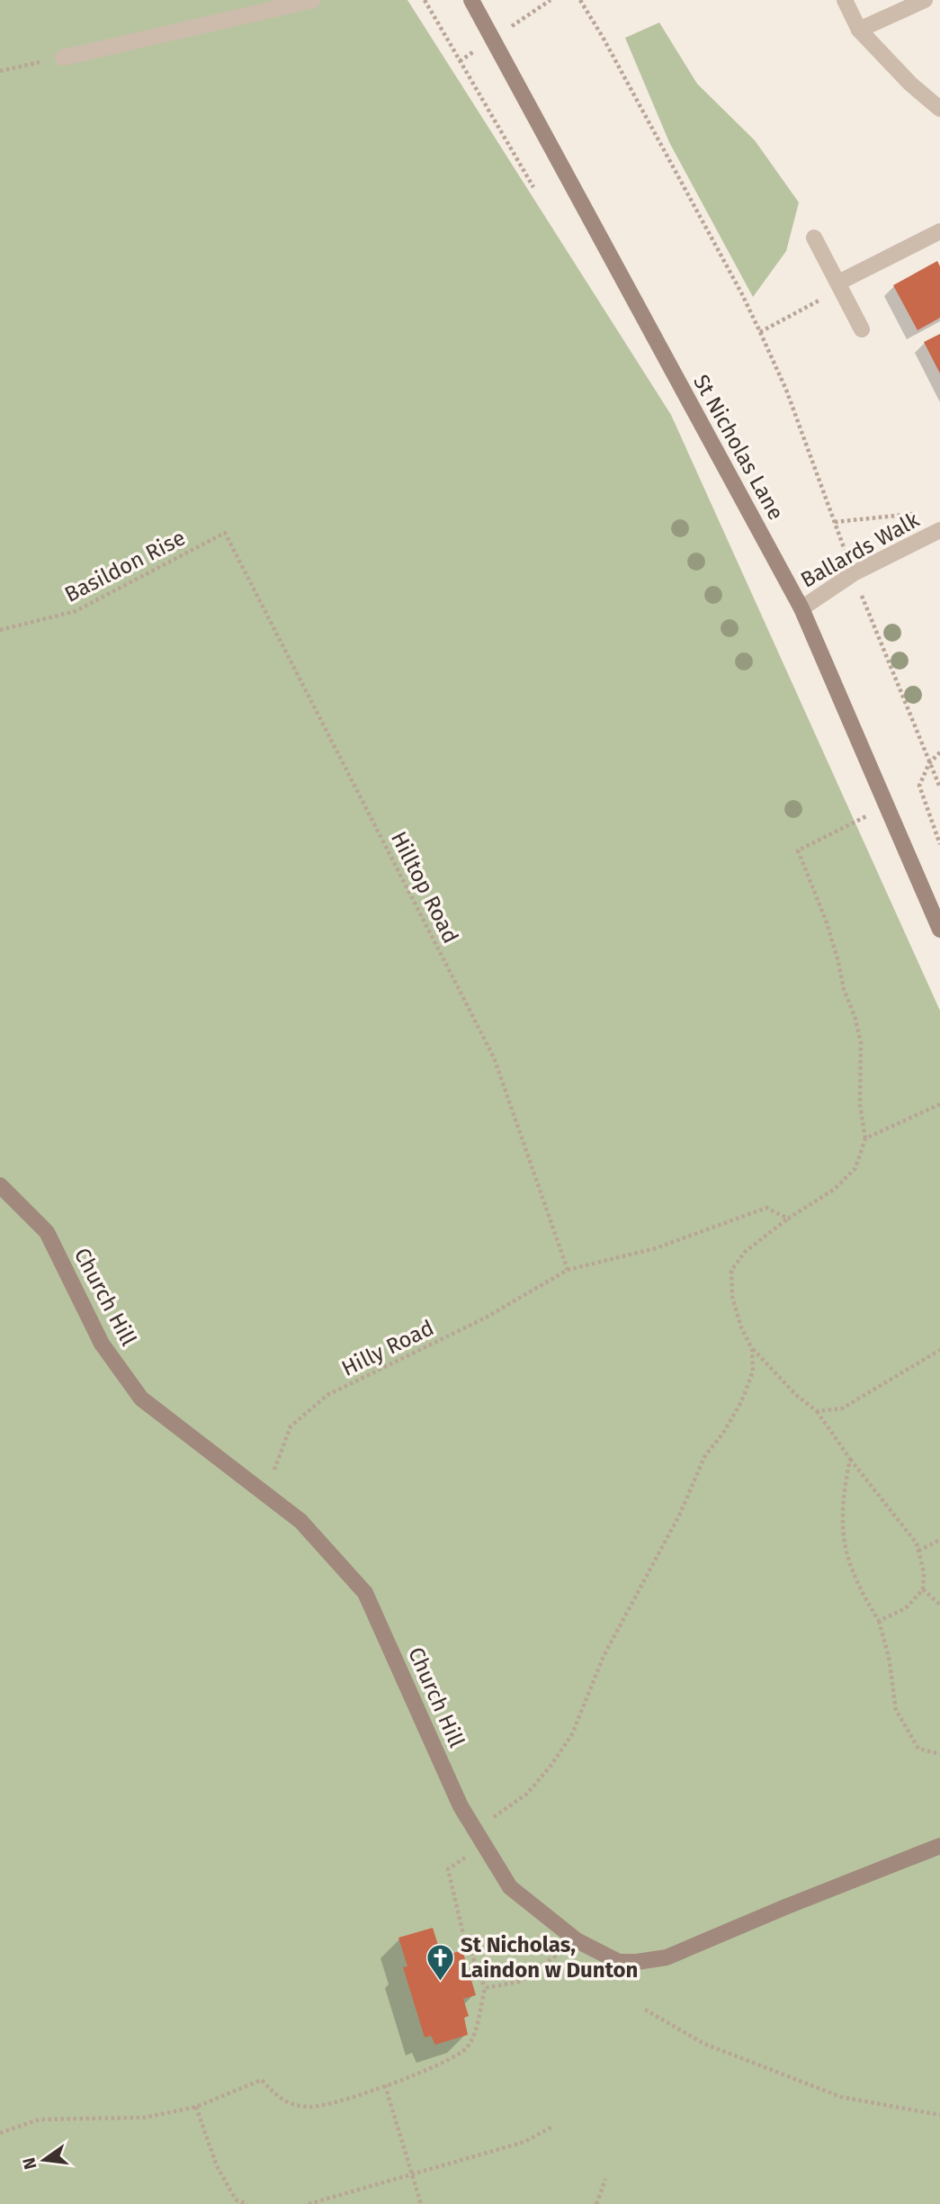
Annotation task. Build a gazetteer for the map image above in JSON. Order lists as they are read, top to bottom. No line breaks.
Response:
{"streets":{"street":["St Nicholas Lane","Ballards Walk","Church Hill"],"path":["Basildon Rise","Hilltop Road","Hilly Road"]},"crossings":[["St Nicholas Lane","Ballards Walk"],["Basildon Rise","Hilltop Road"],["Hilltop Road","Hilly Road"],["Church Hill","Hilly Road"]],"places":{"church":["St Nicholas, Laindon w Dunton"]},"north":"left"}
